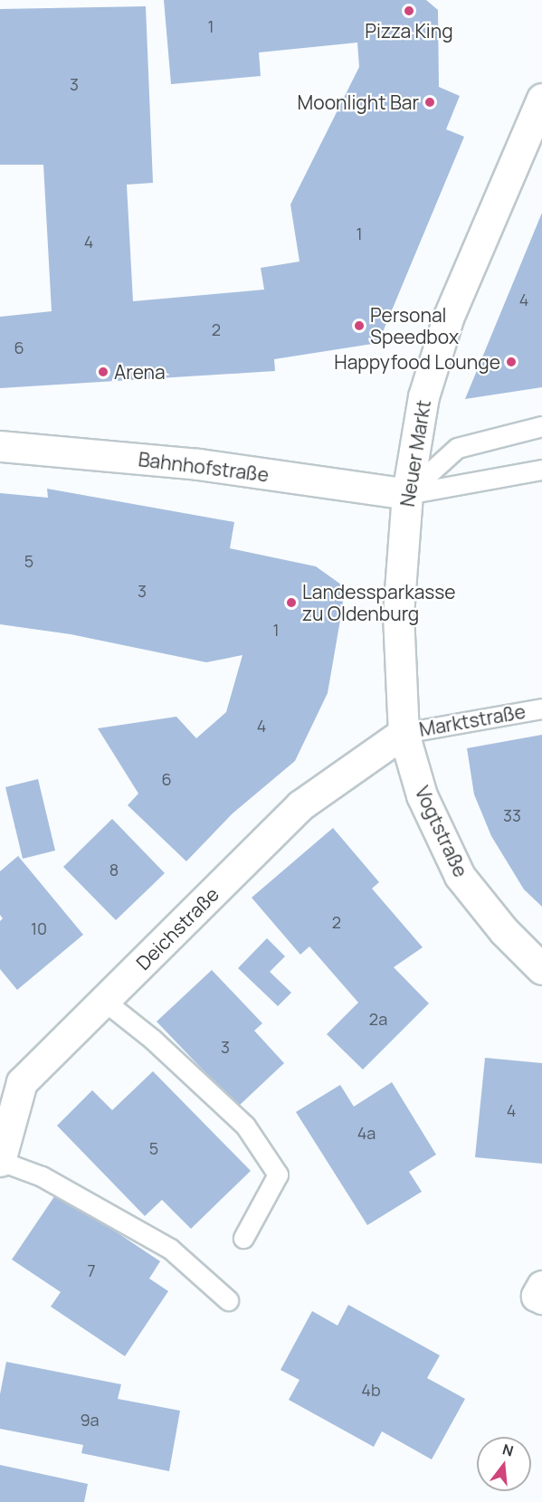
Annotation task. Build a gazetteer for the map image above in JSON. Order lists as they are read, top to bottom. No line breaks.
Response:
{"streets":{"street":["Neuer Markt","Bahnhofstraße","Vogtstraße","Deichstraße"],"lane":["Marktstraße"]},"crossings":[["Neuer Markt","Bahnhofstraße"],["Neuer Markt","Marktstraße"],["Neuer Markt","Vogtstraße"],["Neuer Markt","Deichstraße"],["Marktstraße","Vogtstraße"],["Marktstraße","Deichstraße"],["Vogtstraße","Deichstraße"]],"places":["Pizza King","Moonlight Bar","Personal Speedbox","Happyfood Lounge","Arena","Landessparkasse zu Oldenburg"],"house_numbers":["1","3","1","4","4","2","6","5","3","1","4","6","33","8","2","10","2a","3","4","4a","5","7","4b","9a"],"north":"top"}
